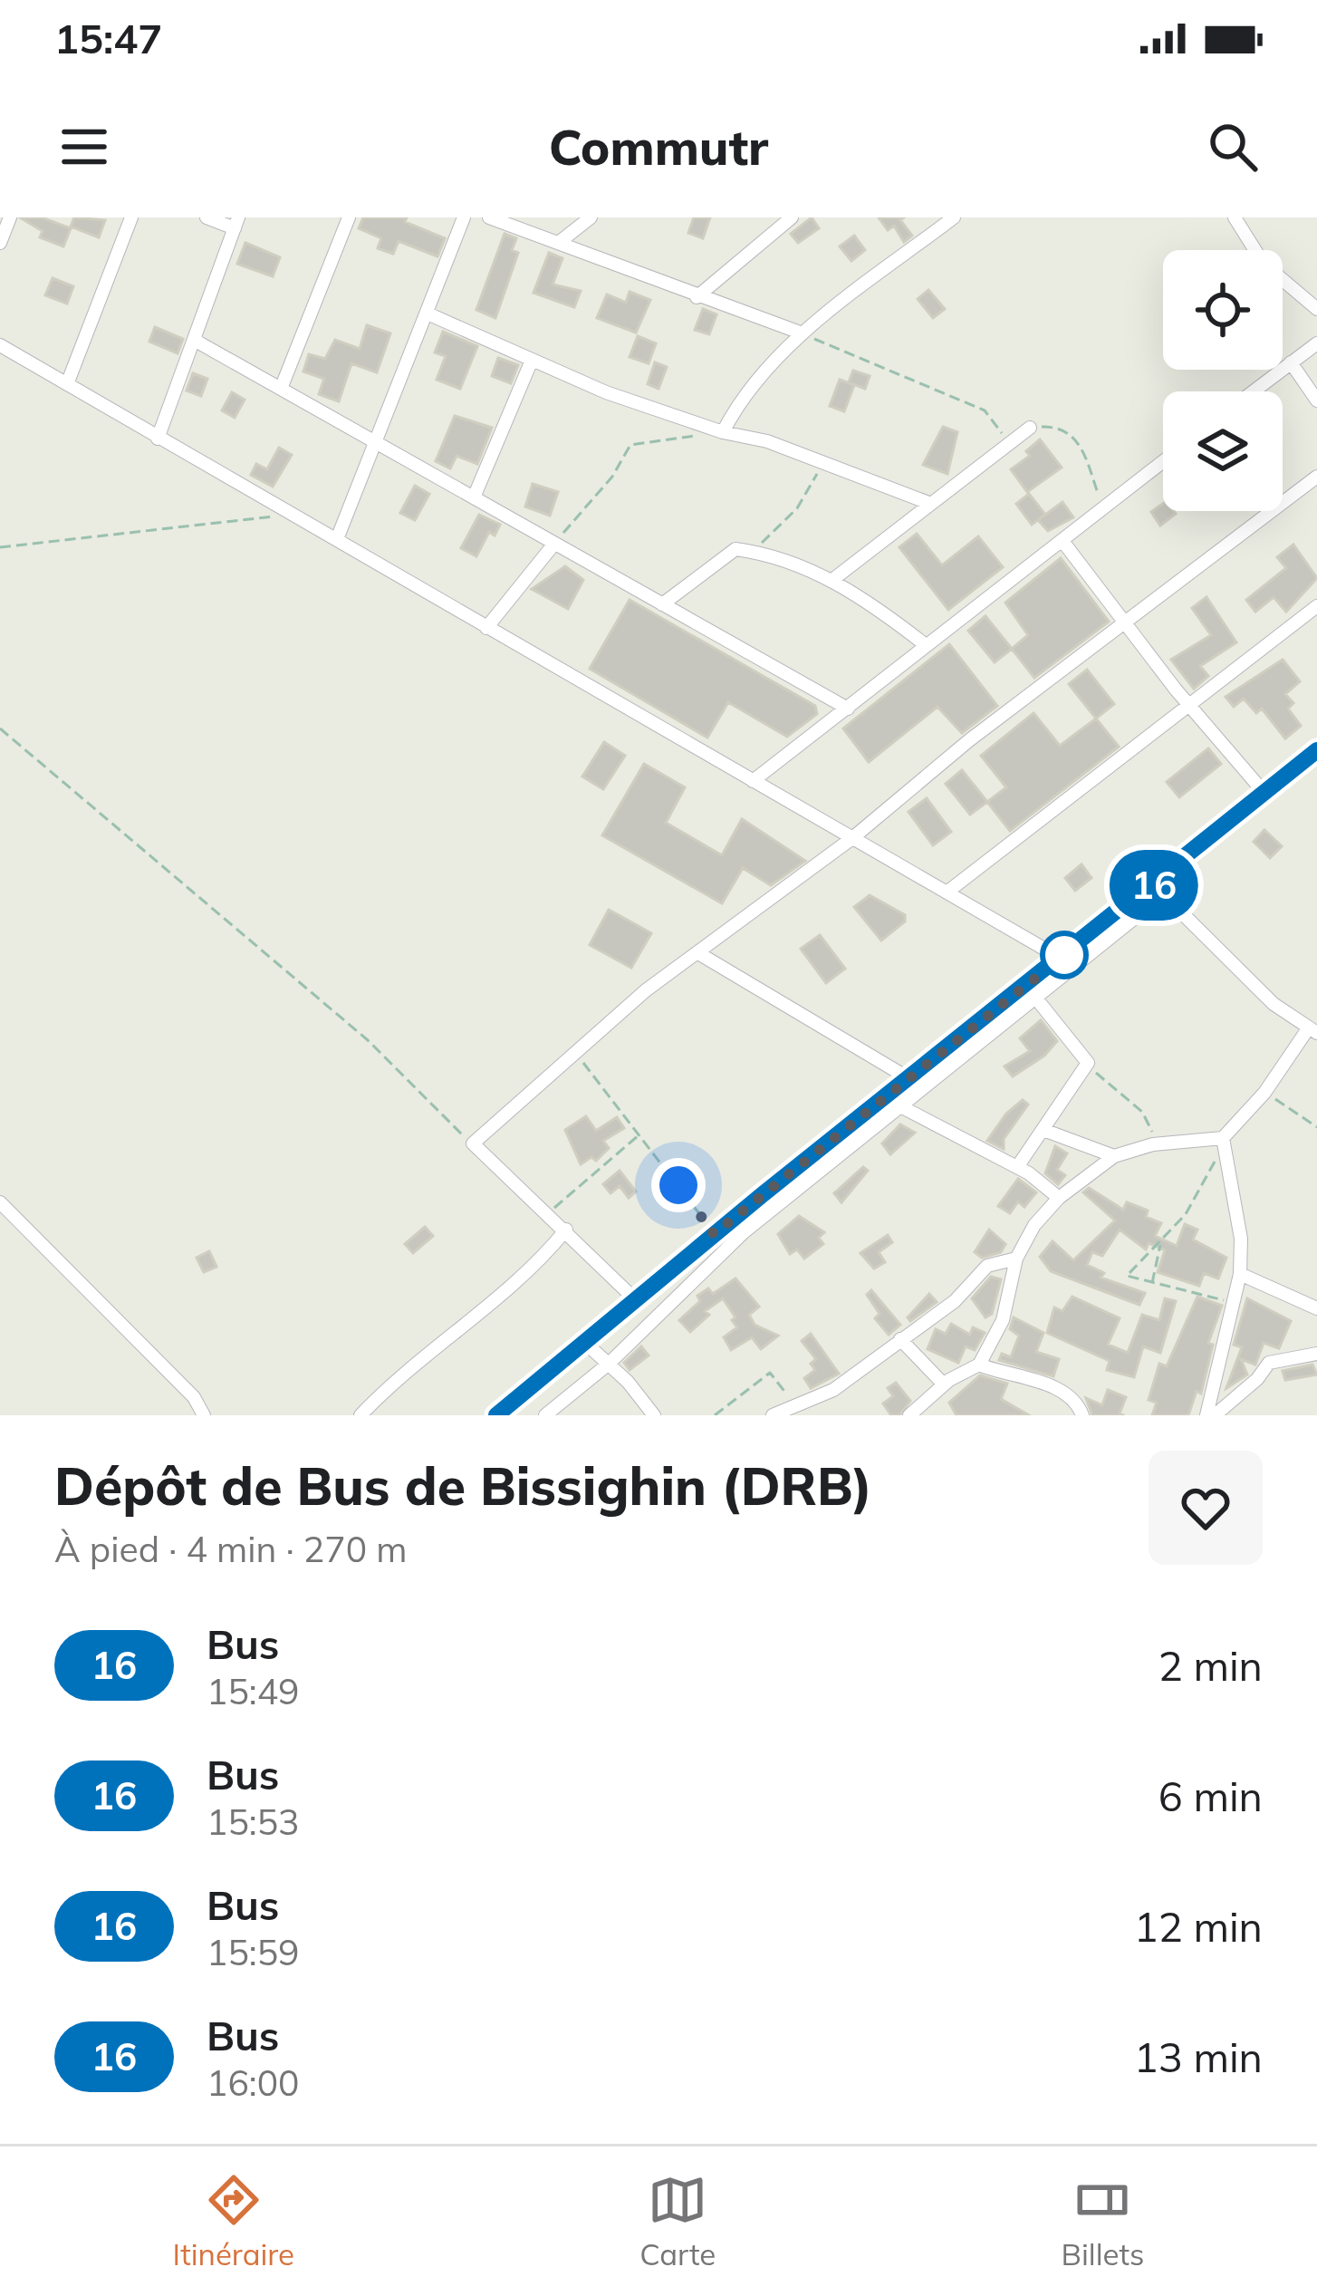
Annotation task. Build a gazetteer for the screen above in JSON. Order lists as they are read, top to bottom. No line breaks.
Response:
{"lines":["bus line 16"],"page":{"status":"15:47","header":"Commutr","on_map":"16","heading":["Dépôt de Bus de Bissighin (DRB)","À pied · 4 min · 270 m"],"list":[{"mark":"16","name":"Bus","note":"15:49","value":"2 min"},{"mark":"16","name":"Bus","note":"15:53","value":"6 min"},{"mark":"16","name":"Bus","note":"15:59","value":"12 min"},{"mark":"16","name":"Bus","note":"16:00","value":"13 min"}],"tabs":["Itinéraire","Carte","Billets"]}}
